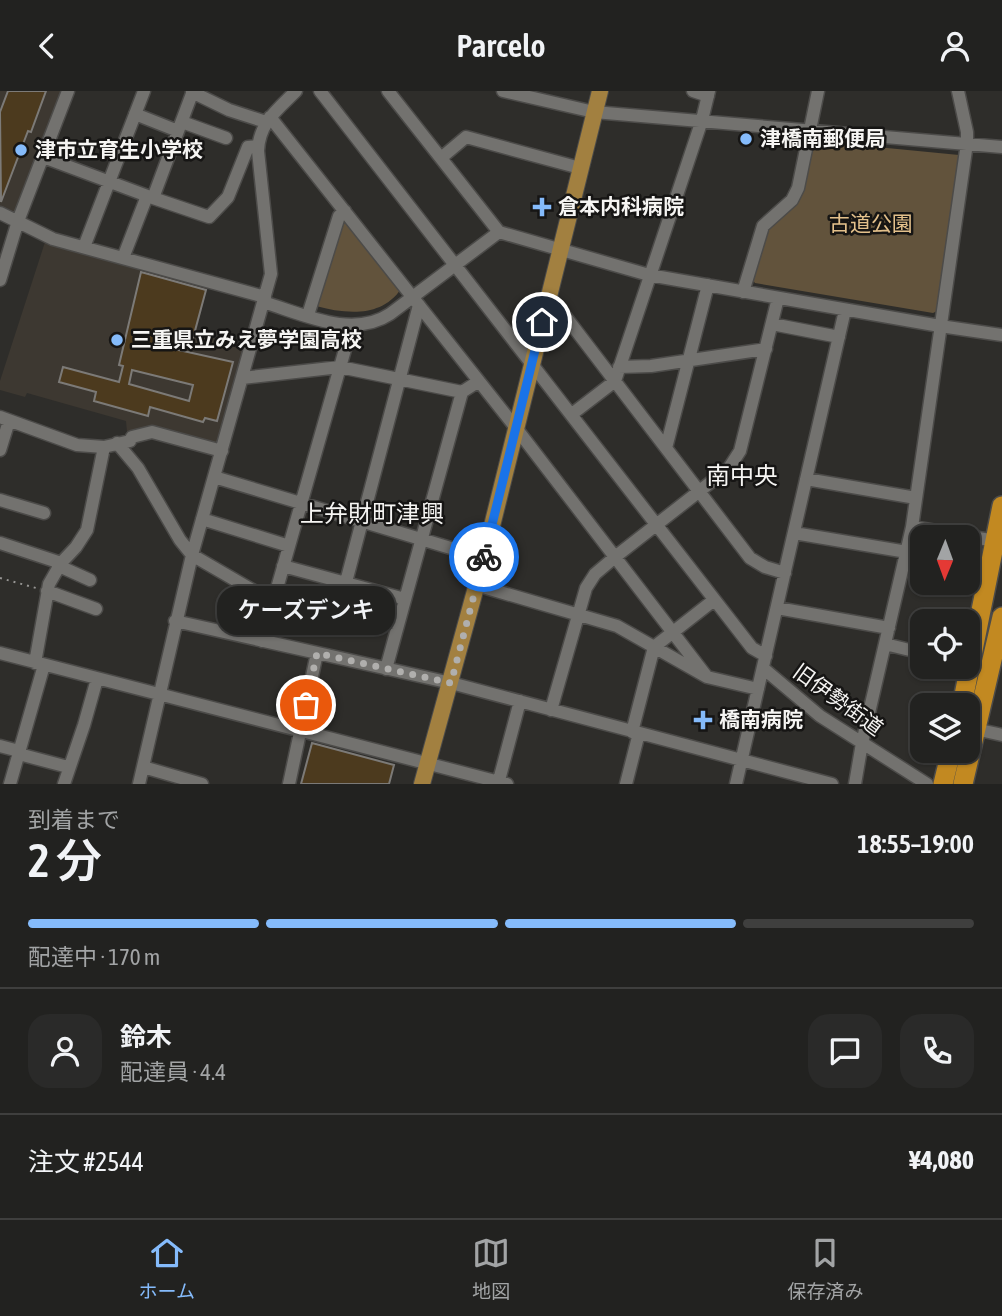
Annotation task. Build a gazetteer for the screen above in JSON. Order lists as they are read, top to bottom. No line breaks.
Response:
{"streets":{"street":["旧伊勢街道"]},"districts":["南中央","上弁財町津興"],"parks":["古道公園"],"places":{"other":["津橋南郵便局","津市立育生小学校","三重県立みえ夢学園高校","ケーズデンキ"],"health":["倉本内科病院","橋南病院"]},"north":"bottom","page":{"header":"Parcelo","bubble":"ケーズデンキ","heading":["2 分","到着まで","18:55–19:00"],"panel":["鈴木","配達員 · 4.4","注文 #2544","¥4,080"],"bar":"配達中 · 170 m","tabs":["ホーム","地図","保存済み"]}}
